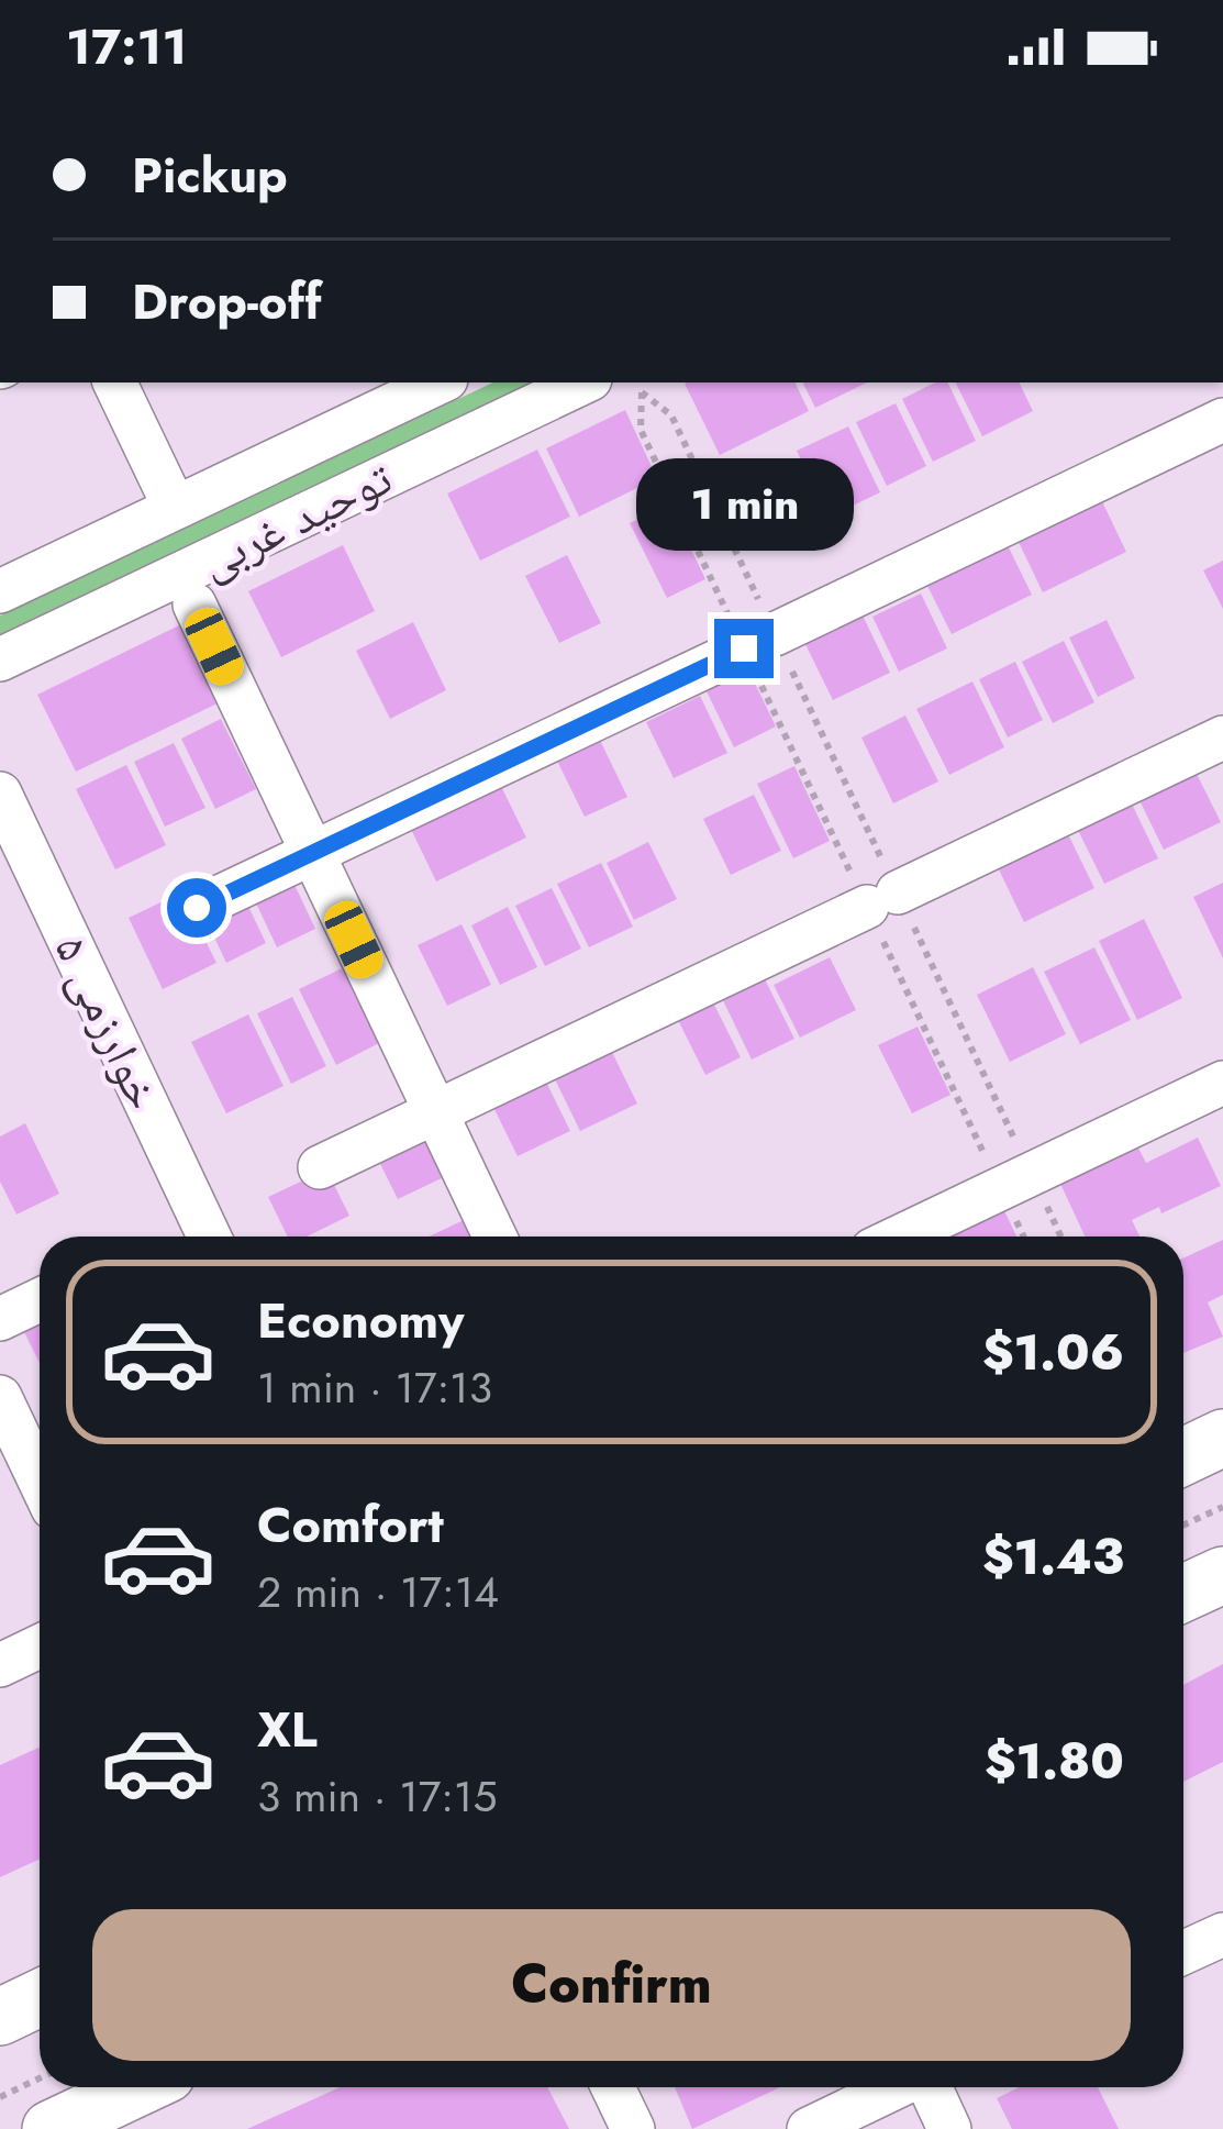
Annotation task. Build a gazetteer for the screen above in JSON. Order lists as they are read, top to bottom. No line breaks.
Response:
{"streets":{"street":["توحید غربی","خوارزمی ۵"]},"page":{"status":"17:11","banner":["Pickup","Drop-off"],"bubble":"1 min","list":[{"name":"Economy","note":"1 min · 17:13","value":"$1.06"},{"name":"Comfort","note":"2 min · 17:14","value":"$1.43"},{"name":"XL","note":"3 min · 17:15","value":"$1.80"}],"buttons":"Confirm"}}
